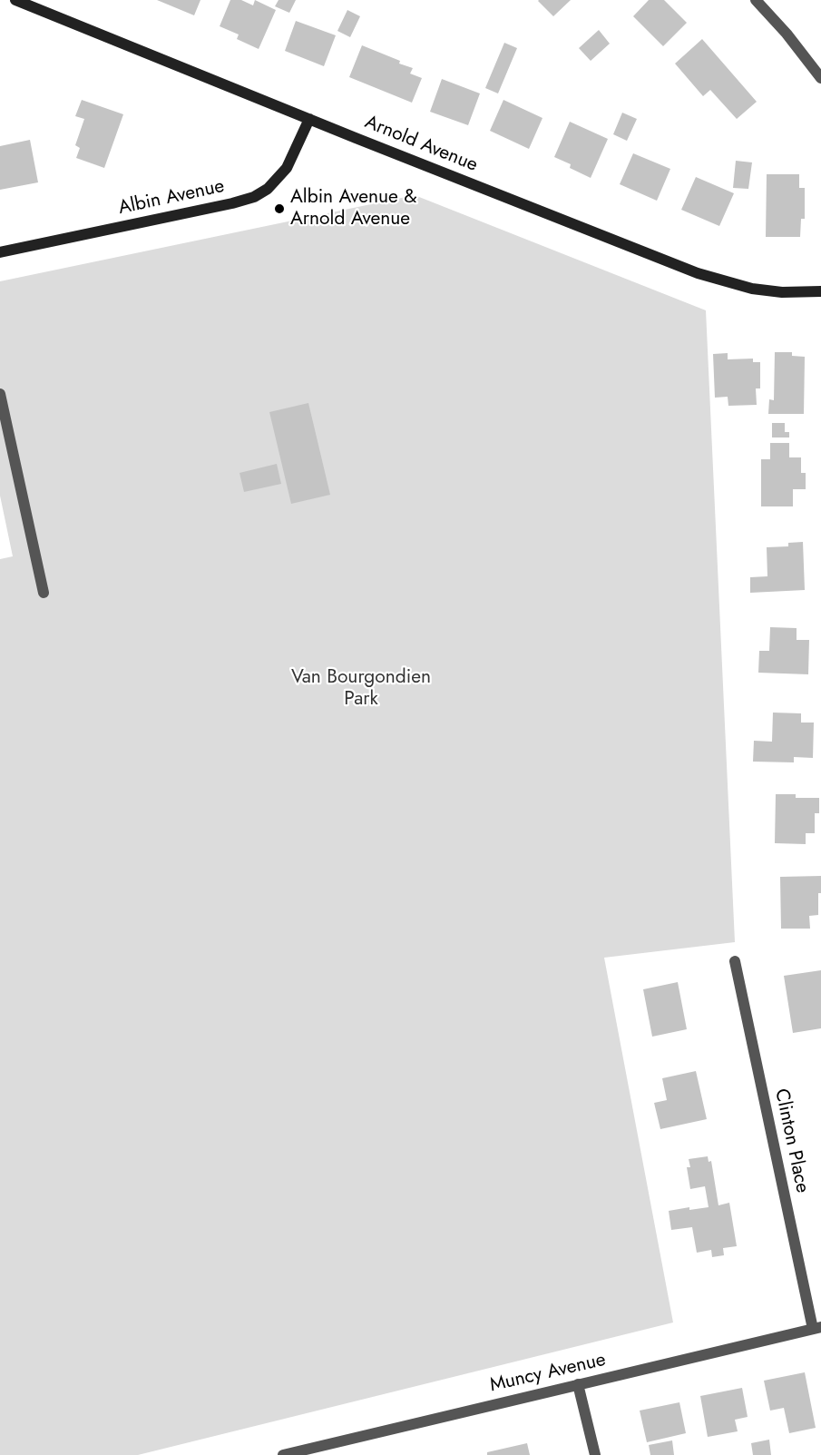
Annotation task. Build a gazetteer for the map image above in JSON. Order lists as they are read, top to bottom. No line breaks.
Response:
{"streets":{"street":["Arnold Avenue","Albin Avenue","Clinton Place","Muncy Avenue"]},"crossings":[["Arnold Avenue","Albin Avenue"],["Clinton Place","Muncy Avenue"]],"parks":["Van Bourgondien Park"],"places":["Albin Avenue & Arnold Avenue"]}
